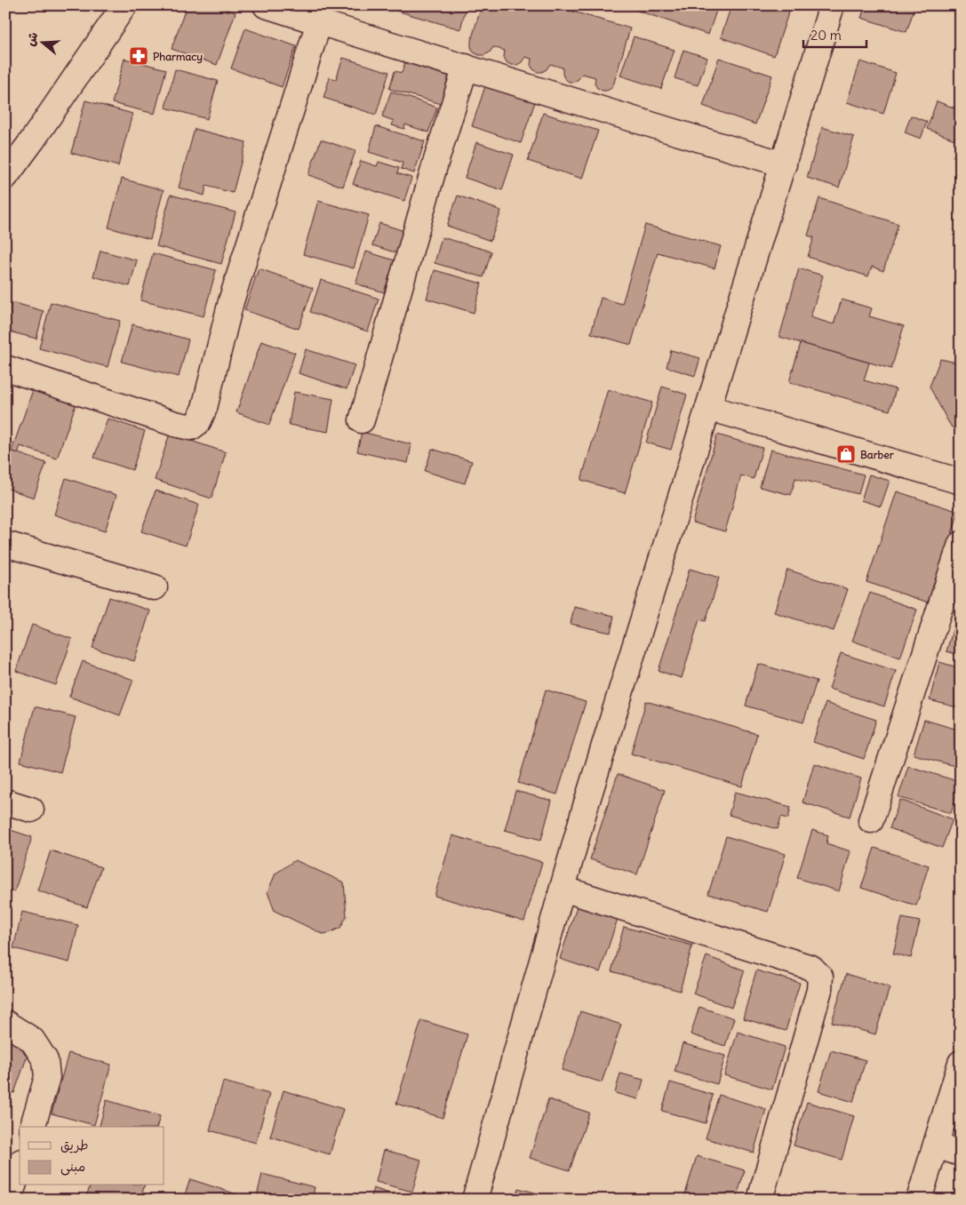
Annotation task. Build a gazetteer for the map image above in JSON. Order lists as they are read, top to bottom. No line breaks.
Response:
{"places":{"pharmacy":["Pharmacy"],"shop":["Barber"]},"legend":["طريق","مبنى"],"scale_bar":"20 m","north":"left"}
